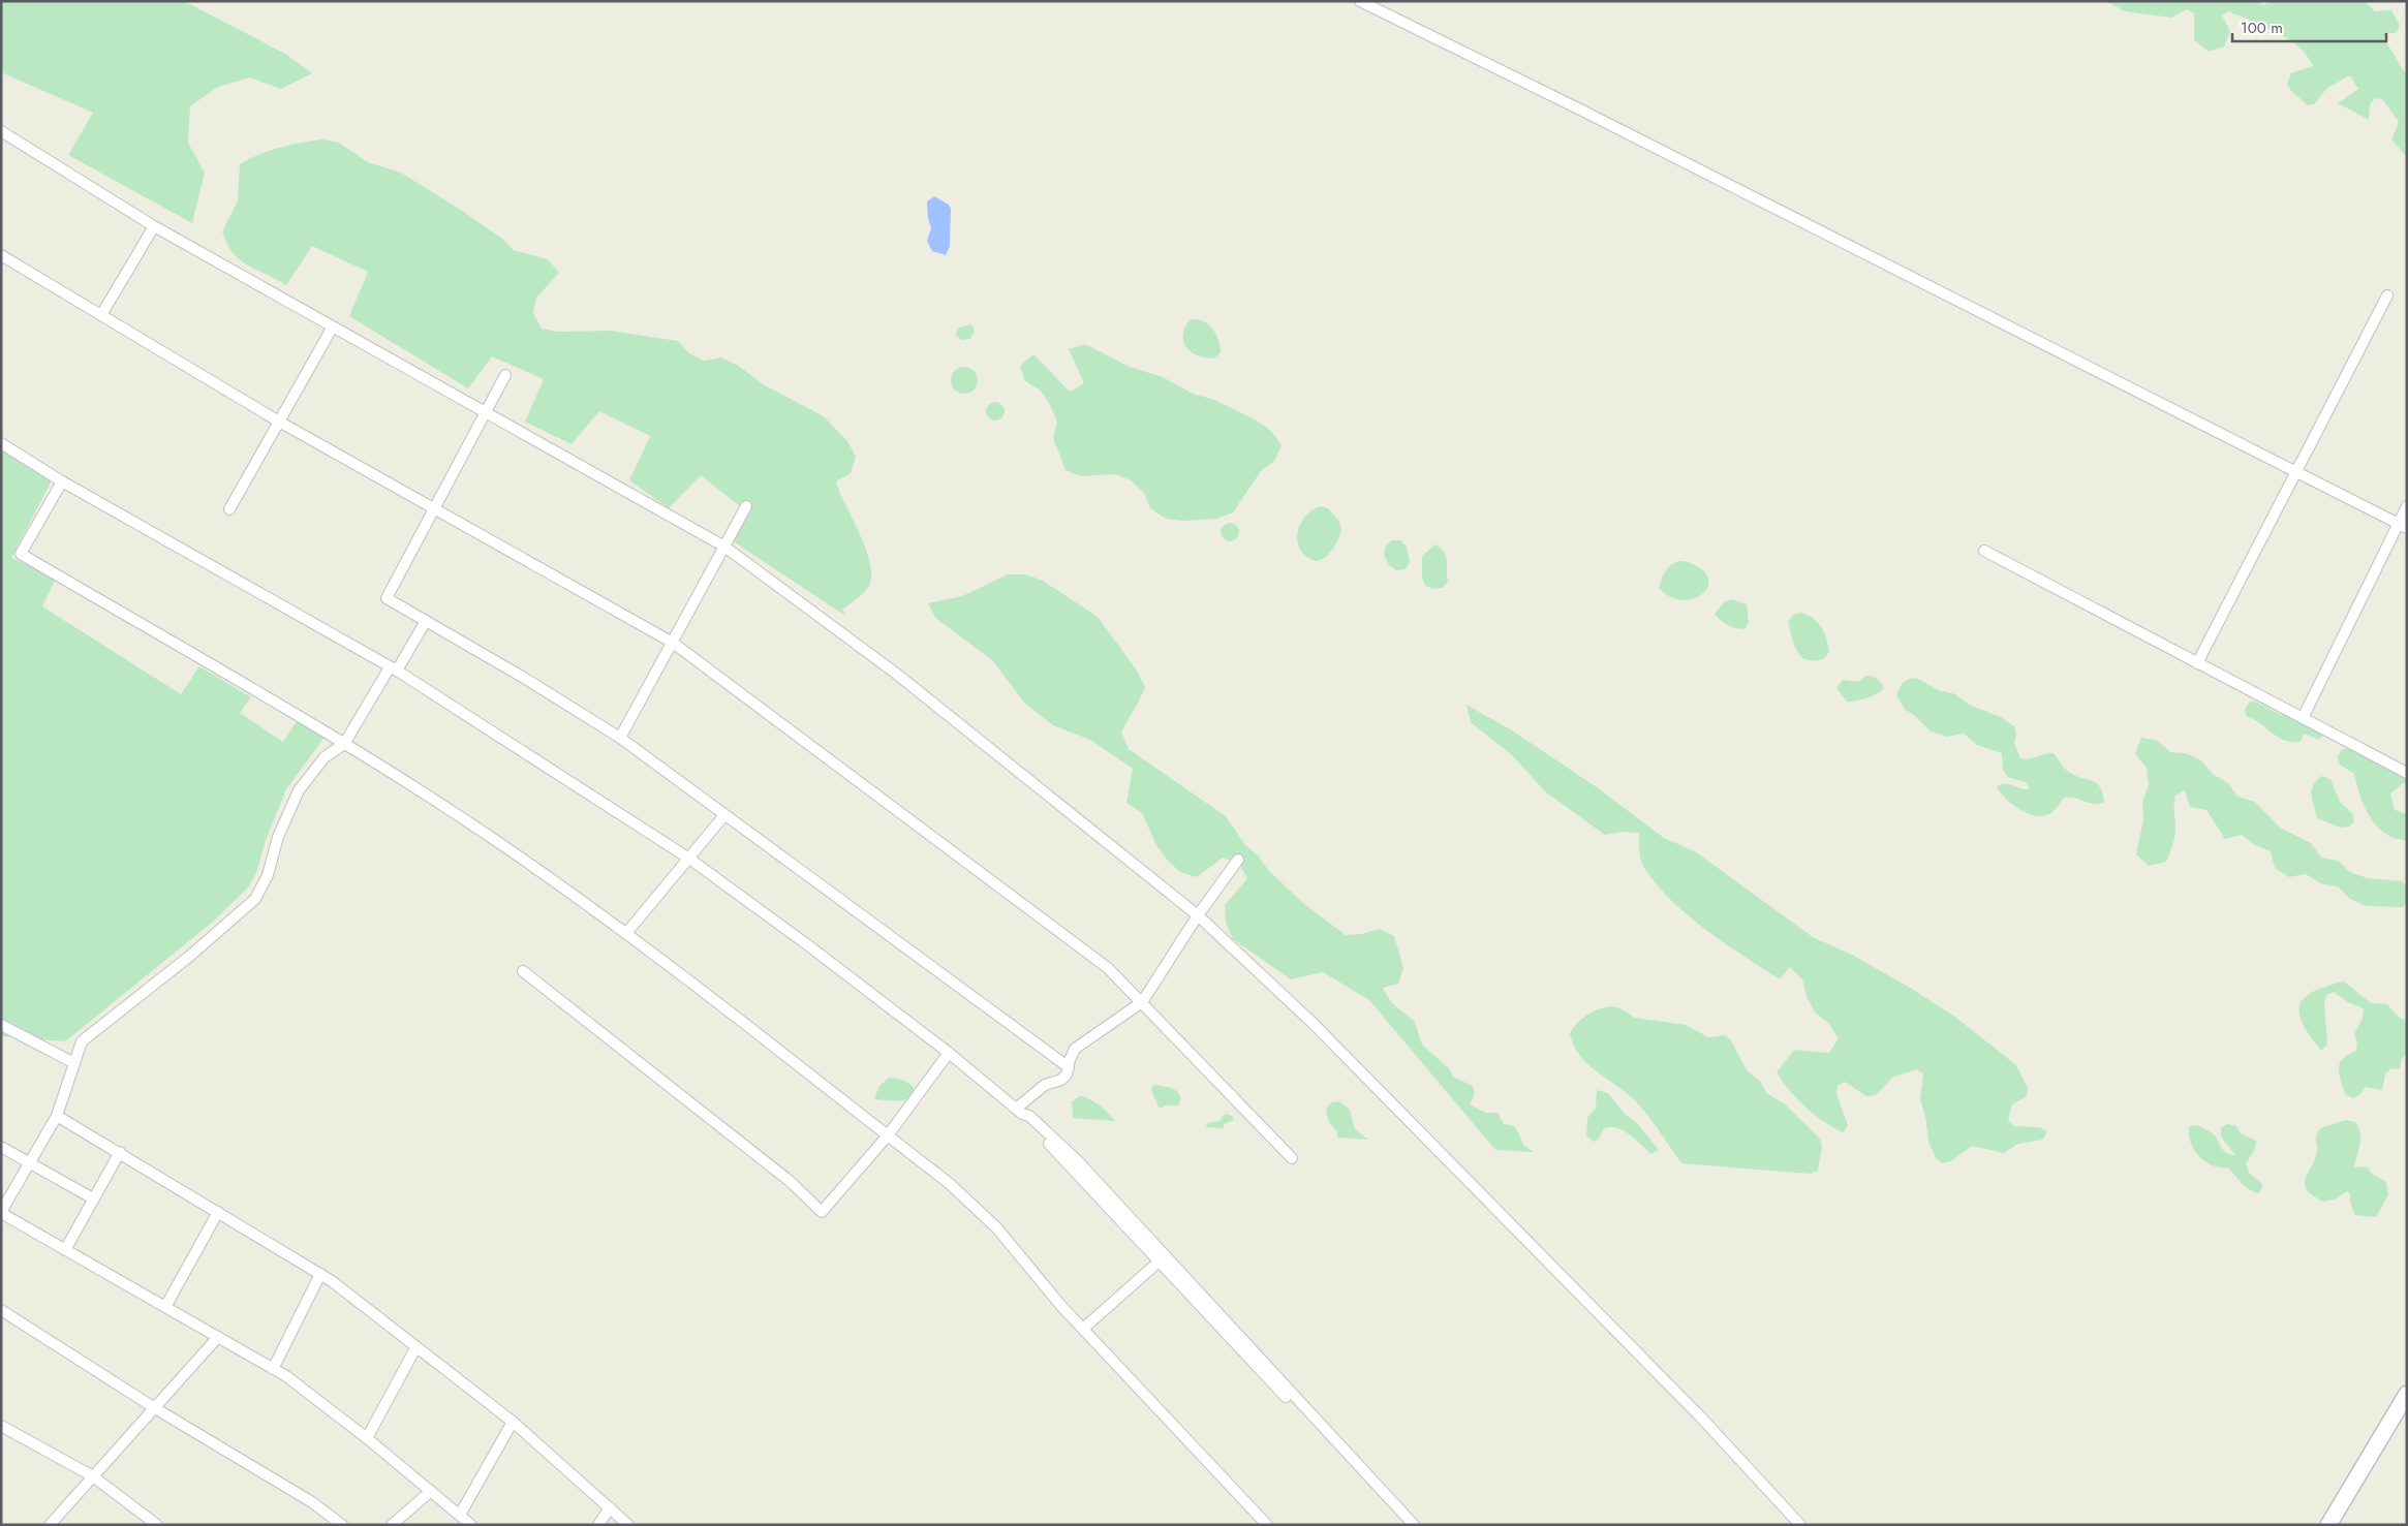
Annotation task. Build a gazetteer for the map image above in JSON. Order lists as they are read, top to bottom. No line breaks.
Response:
{"scale_bar":"100 m"}
